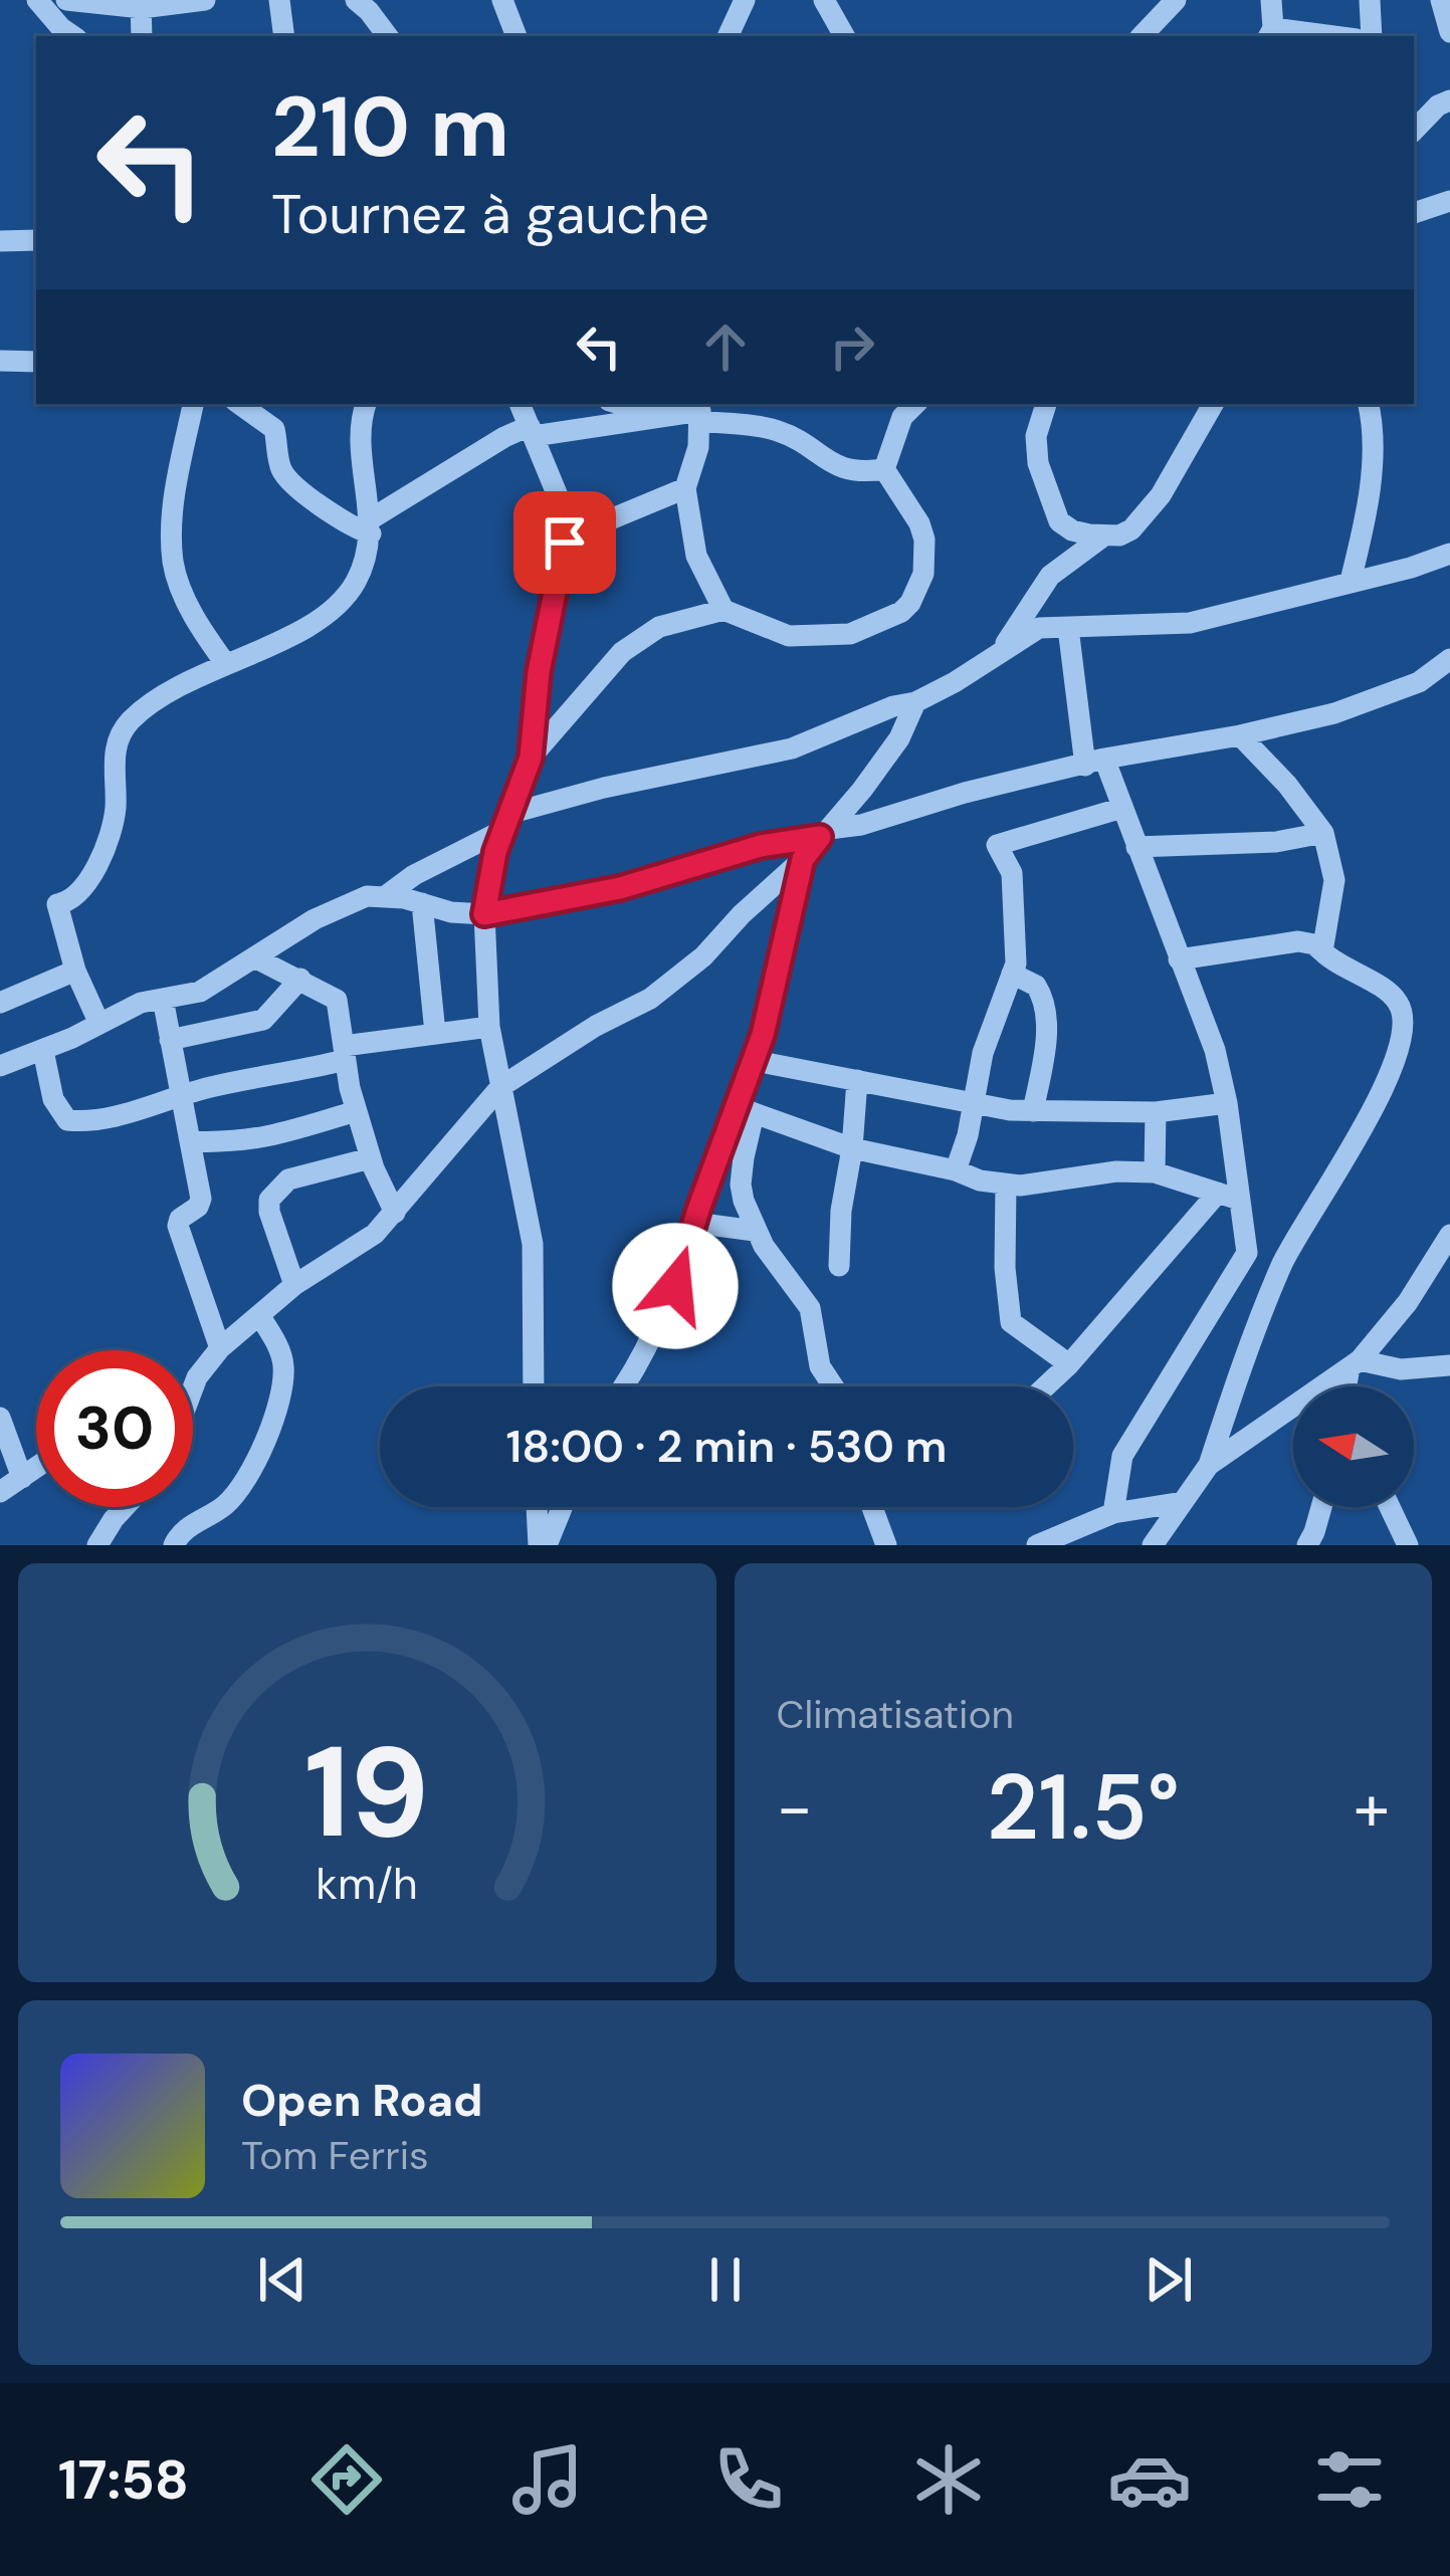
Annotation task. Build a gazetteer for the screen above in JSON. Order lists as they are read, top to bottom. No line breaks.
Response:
{"north":"left","page":{"turn":["210 m","Tournez à gauche"],"limit":"30","trip":"18:00 · 2 min · 530 m","tile":"Climatisation","heat":["−","21.5°","+"],"song":["Open Road","Tom Ferris"],"tabs":"17:58","gauge":["19","km/h"]}}
